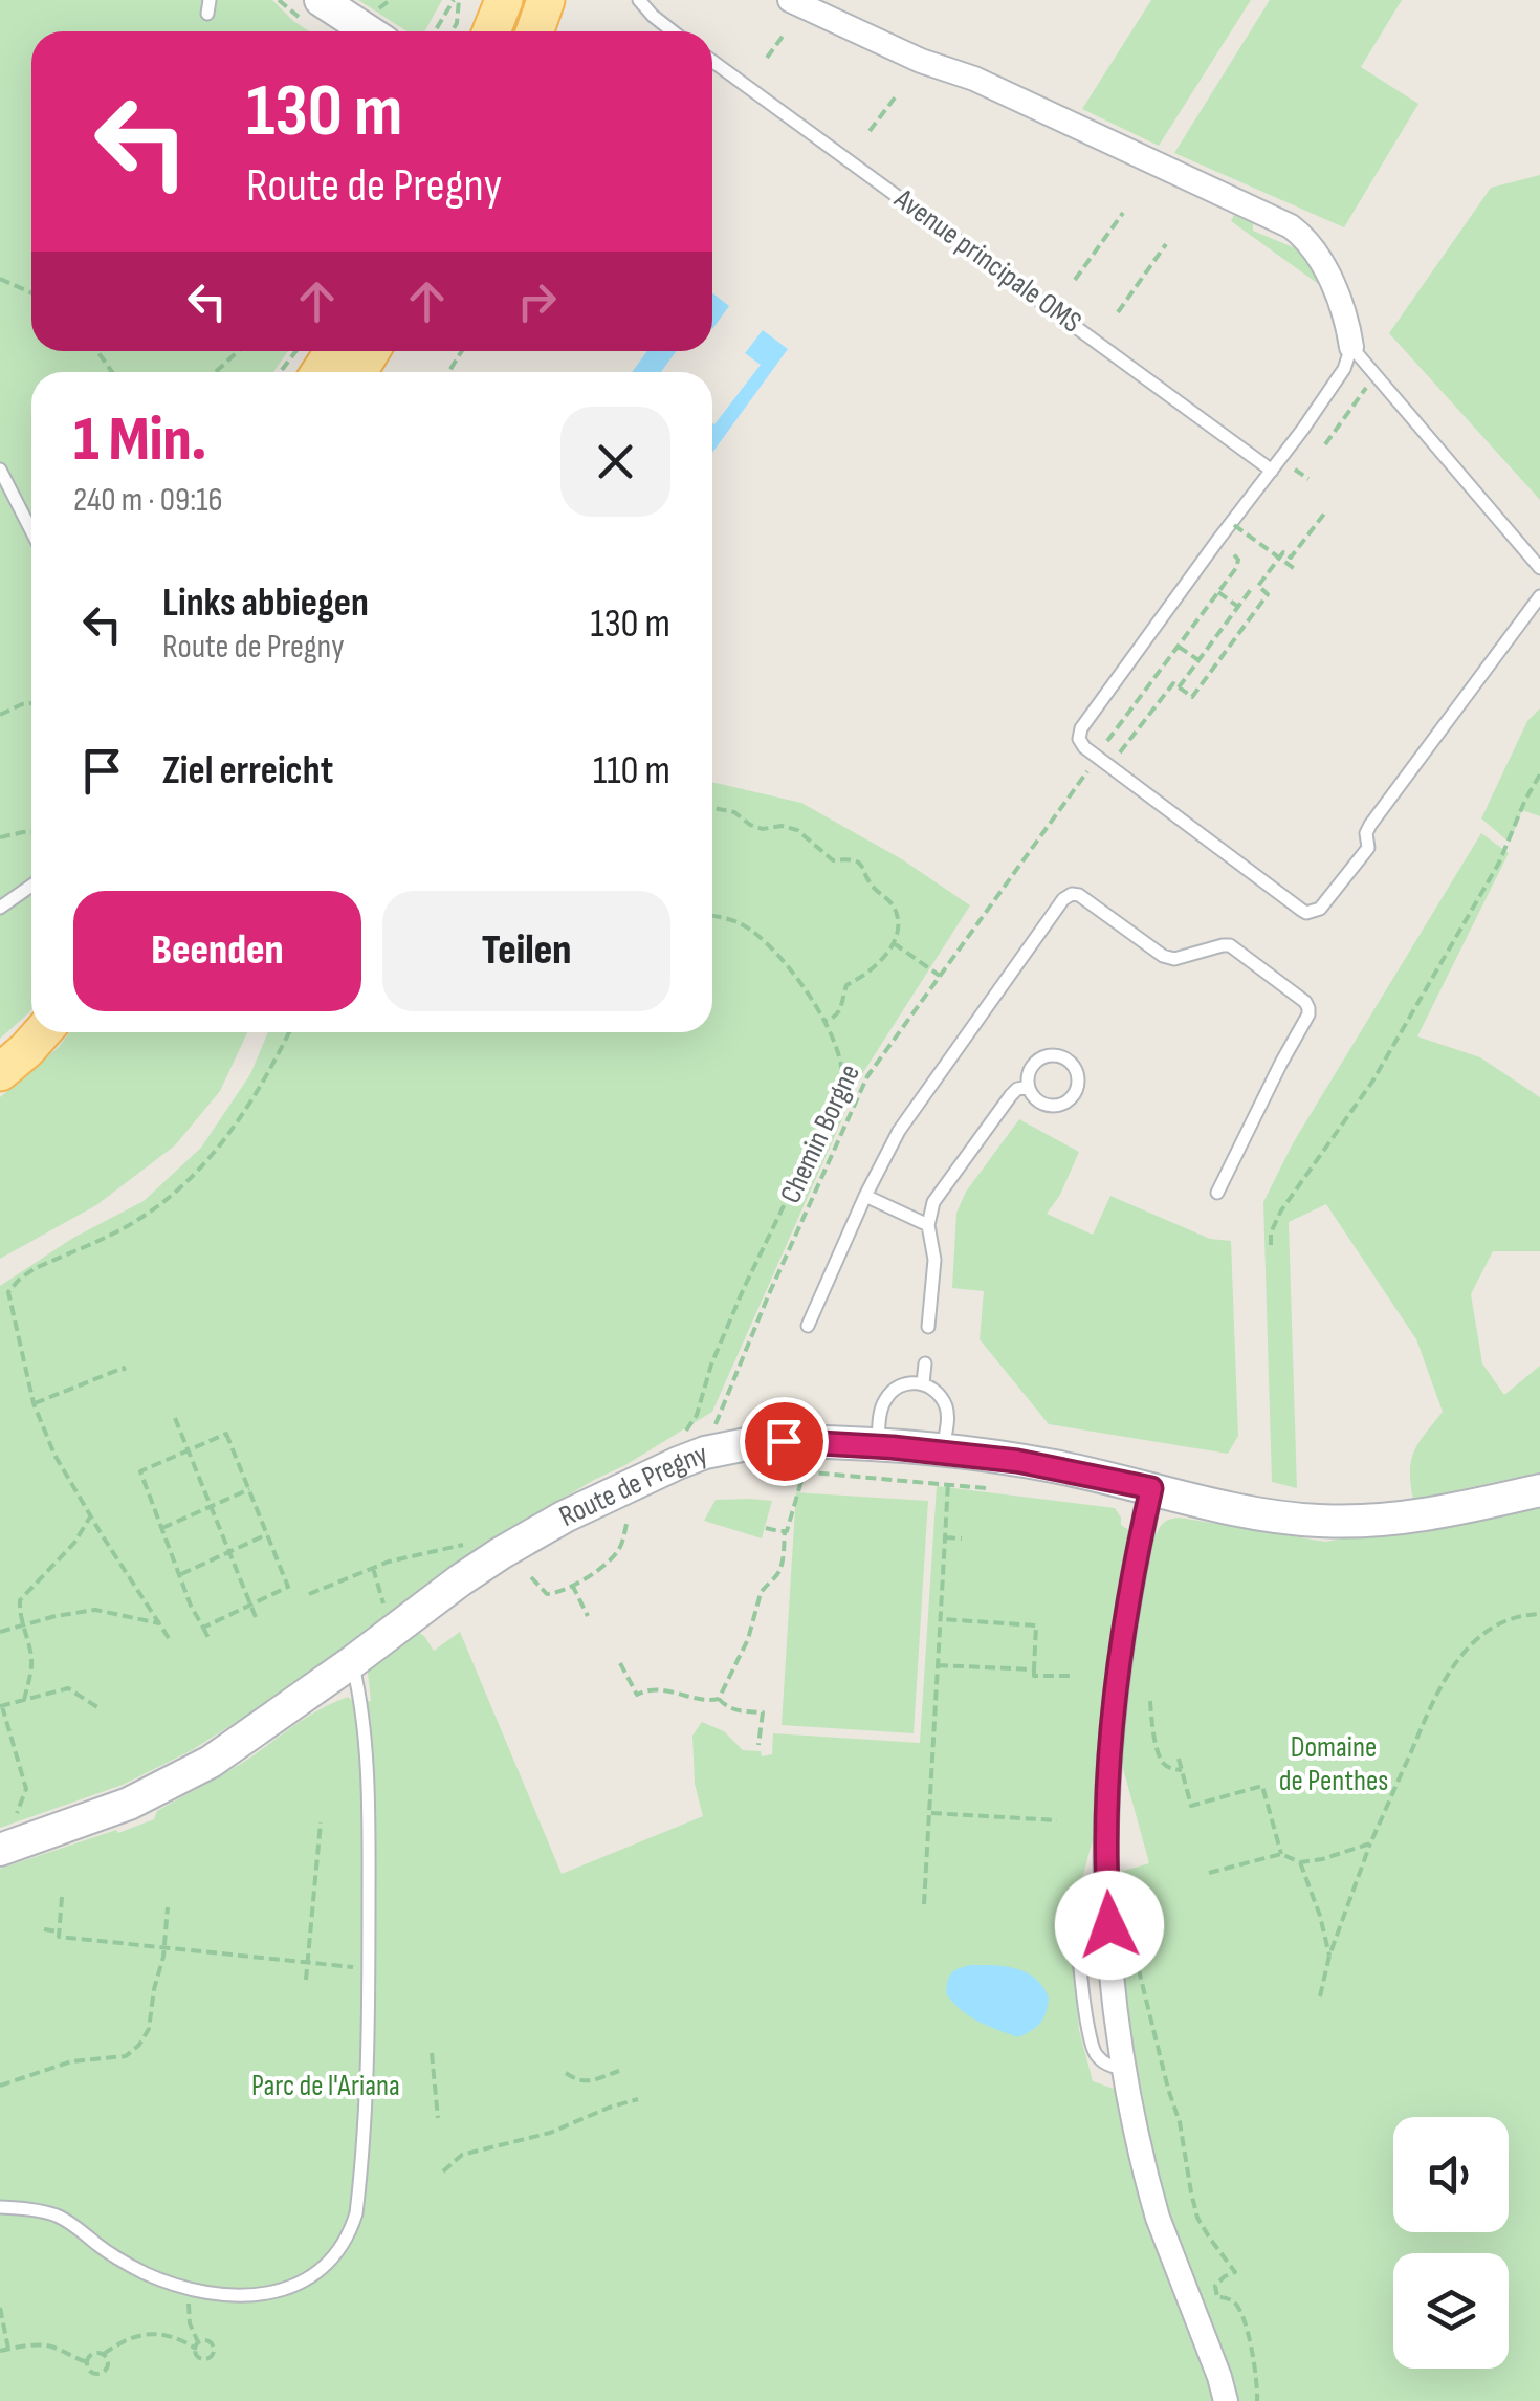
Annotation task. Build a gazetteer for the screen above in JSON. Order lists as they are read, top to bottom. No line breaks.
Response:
{"streets":{"street":["Route de Pregny"],"lane":["Avenue principale OMS"],"path":["Chemin Borgne"]},"crossings":[["Chemin Borgne","Route de Pregny"]],"parks":["Domaine de Penthes","Parc de l'Ariana"],"page":{"turn":["130 m","Route de Pregny"],"heading":["1 Min.","240 m · 09:16"],"list":[{"name":"Links abbiegen","note":"Route de Pregny","value":"130 m"},{"name":"Ziel erreicht","value":"110 m"}],"buttons":["Beenden","Teilen"]}}
